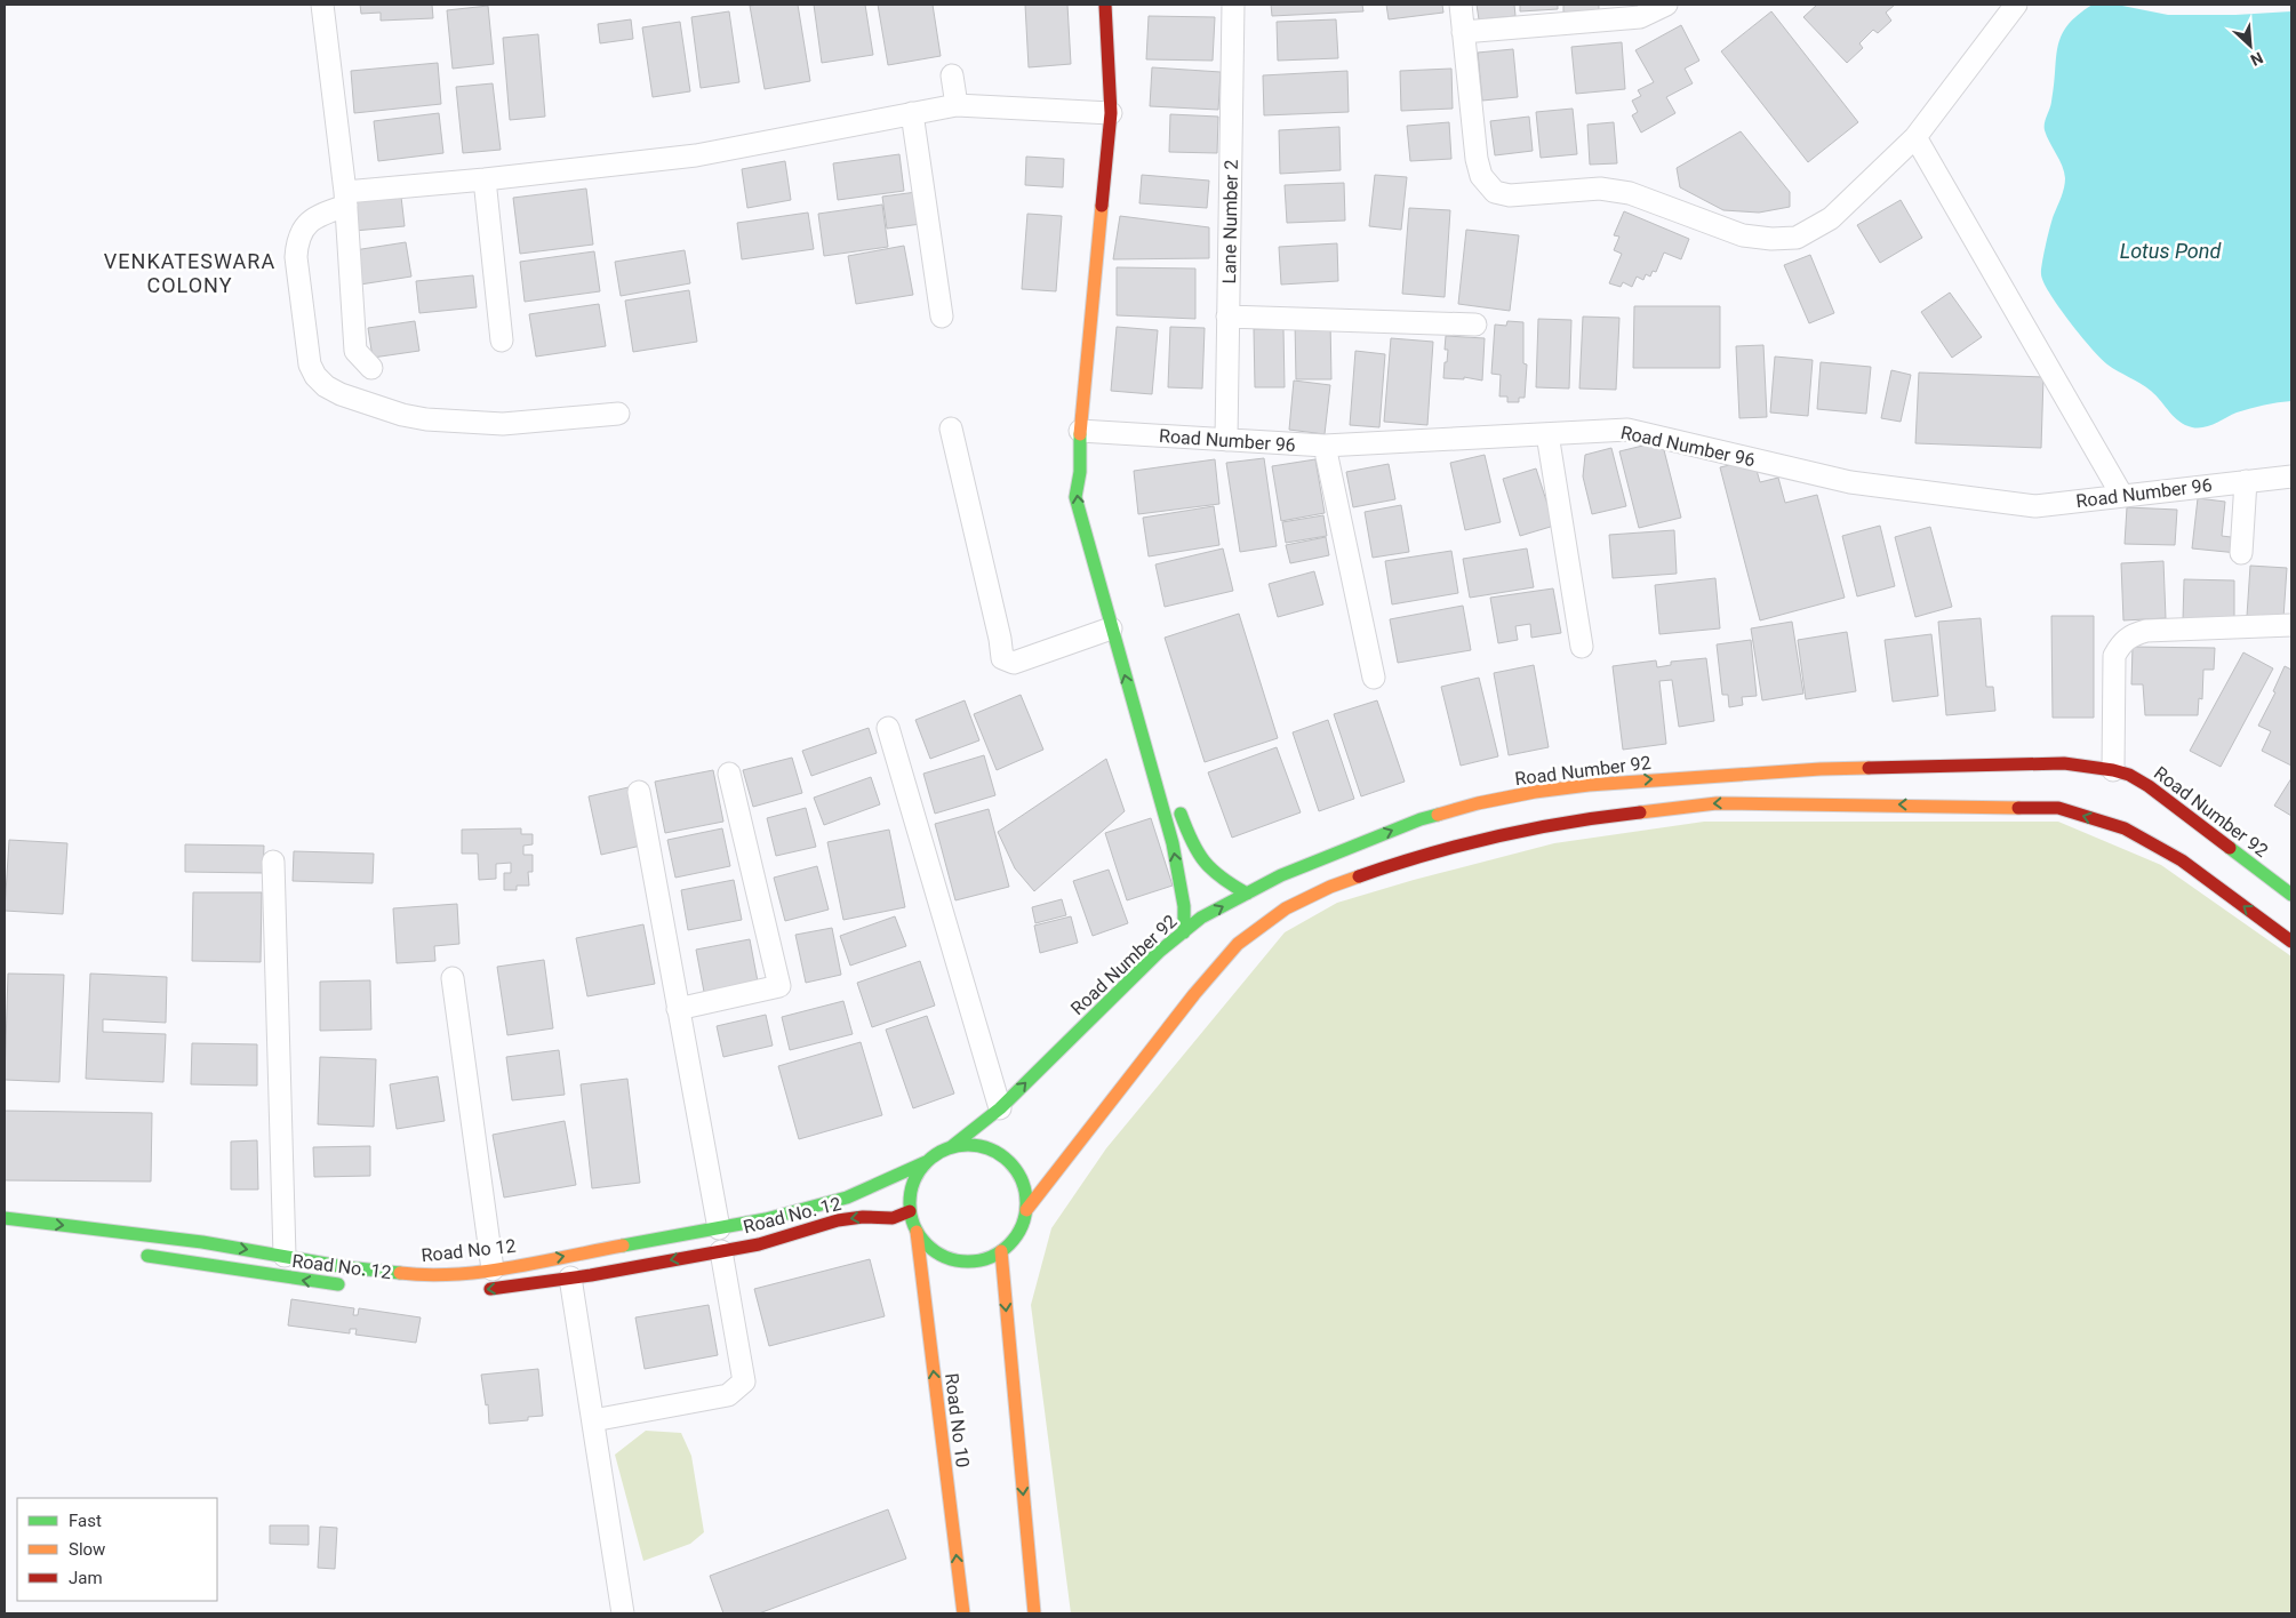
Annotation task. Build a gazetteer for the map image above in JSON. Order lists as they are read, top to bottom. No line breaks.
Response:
{"streets":{"main road":["Road Number 92","Road No. 12","Road No 12","Road No 10"],"street":["Lane Number 2","Road Number 96"]},"crossings":[["Lane Number 2","Road Number 96"],["Road Number 92","Road No. 12"],["Road Number 92","Road No 12"],["Road Number 92","Road No 10"],["Road No. 12","Road No 12"],["Road No. 12","Road No 10"],["Road No 12","Road No 10"]],"one_way":["Road No. 12","Road No 12"],"districts":["VENKATESWARA COLONY"],"water":["Lotus Pond"],"legend":["Fast","Slow","Jam"],"north":"bottom right"}
